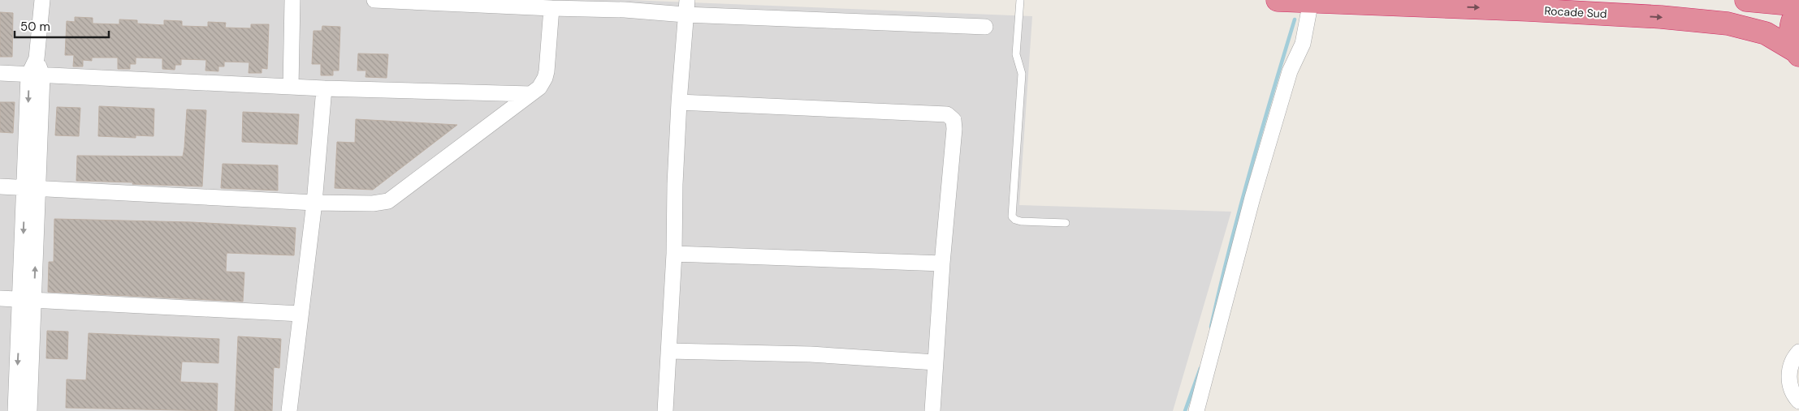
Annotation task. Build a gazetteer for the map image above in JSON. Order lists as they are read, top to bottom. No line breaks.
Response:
{"streets":{"highway":["Rocade Sud"]},"one_way":["Rocade Sud"],"scale_bar":"50 m"}
